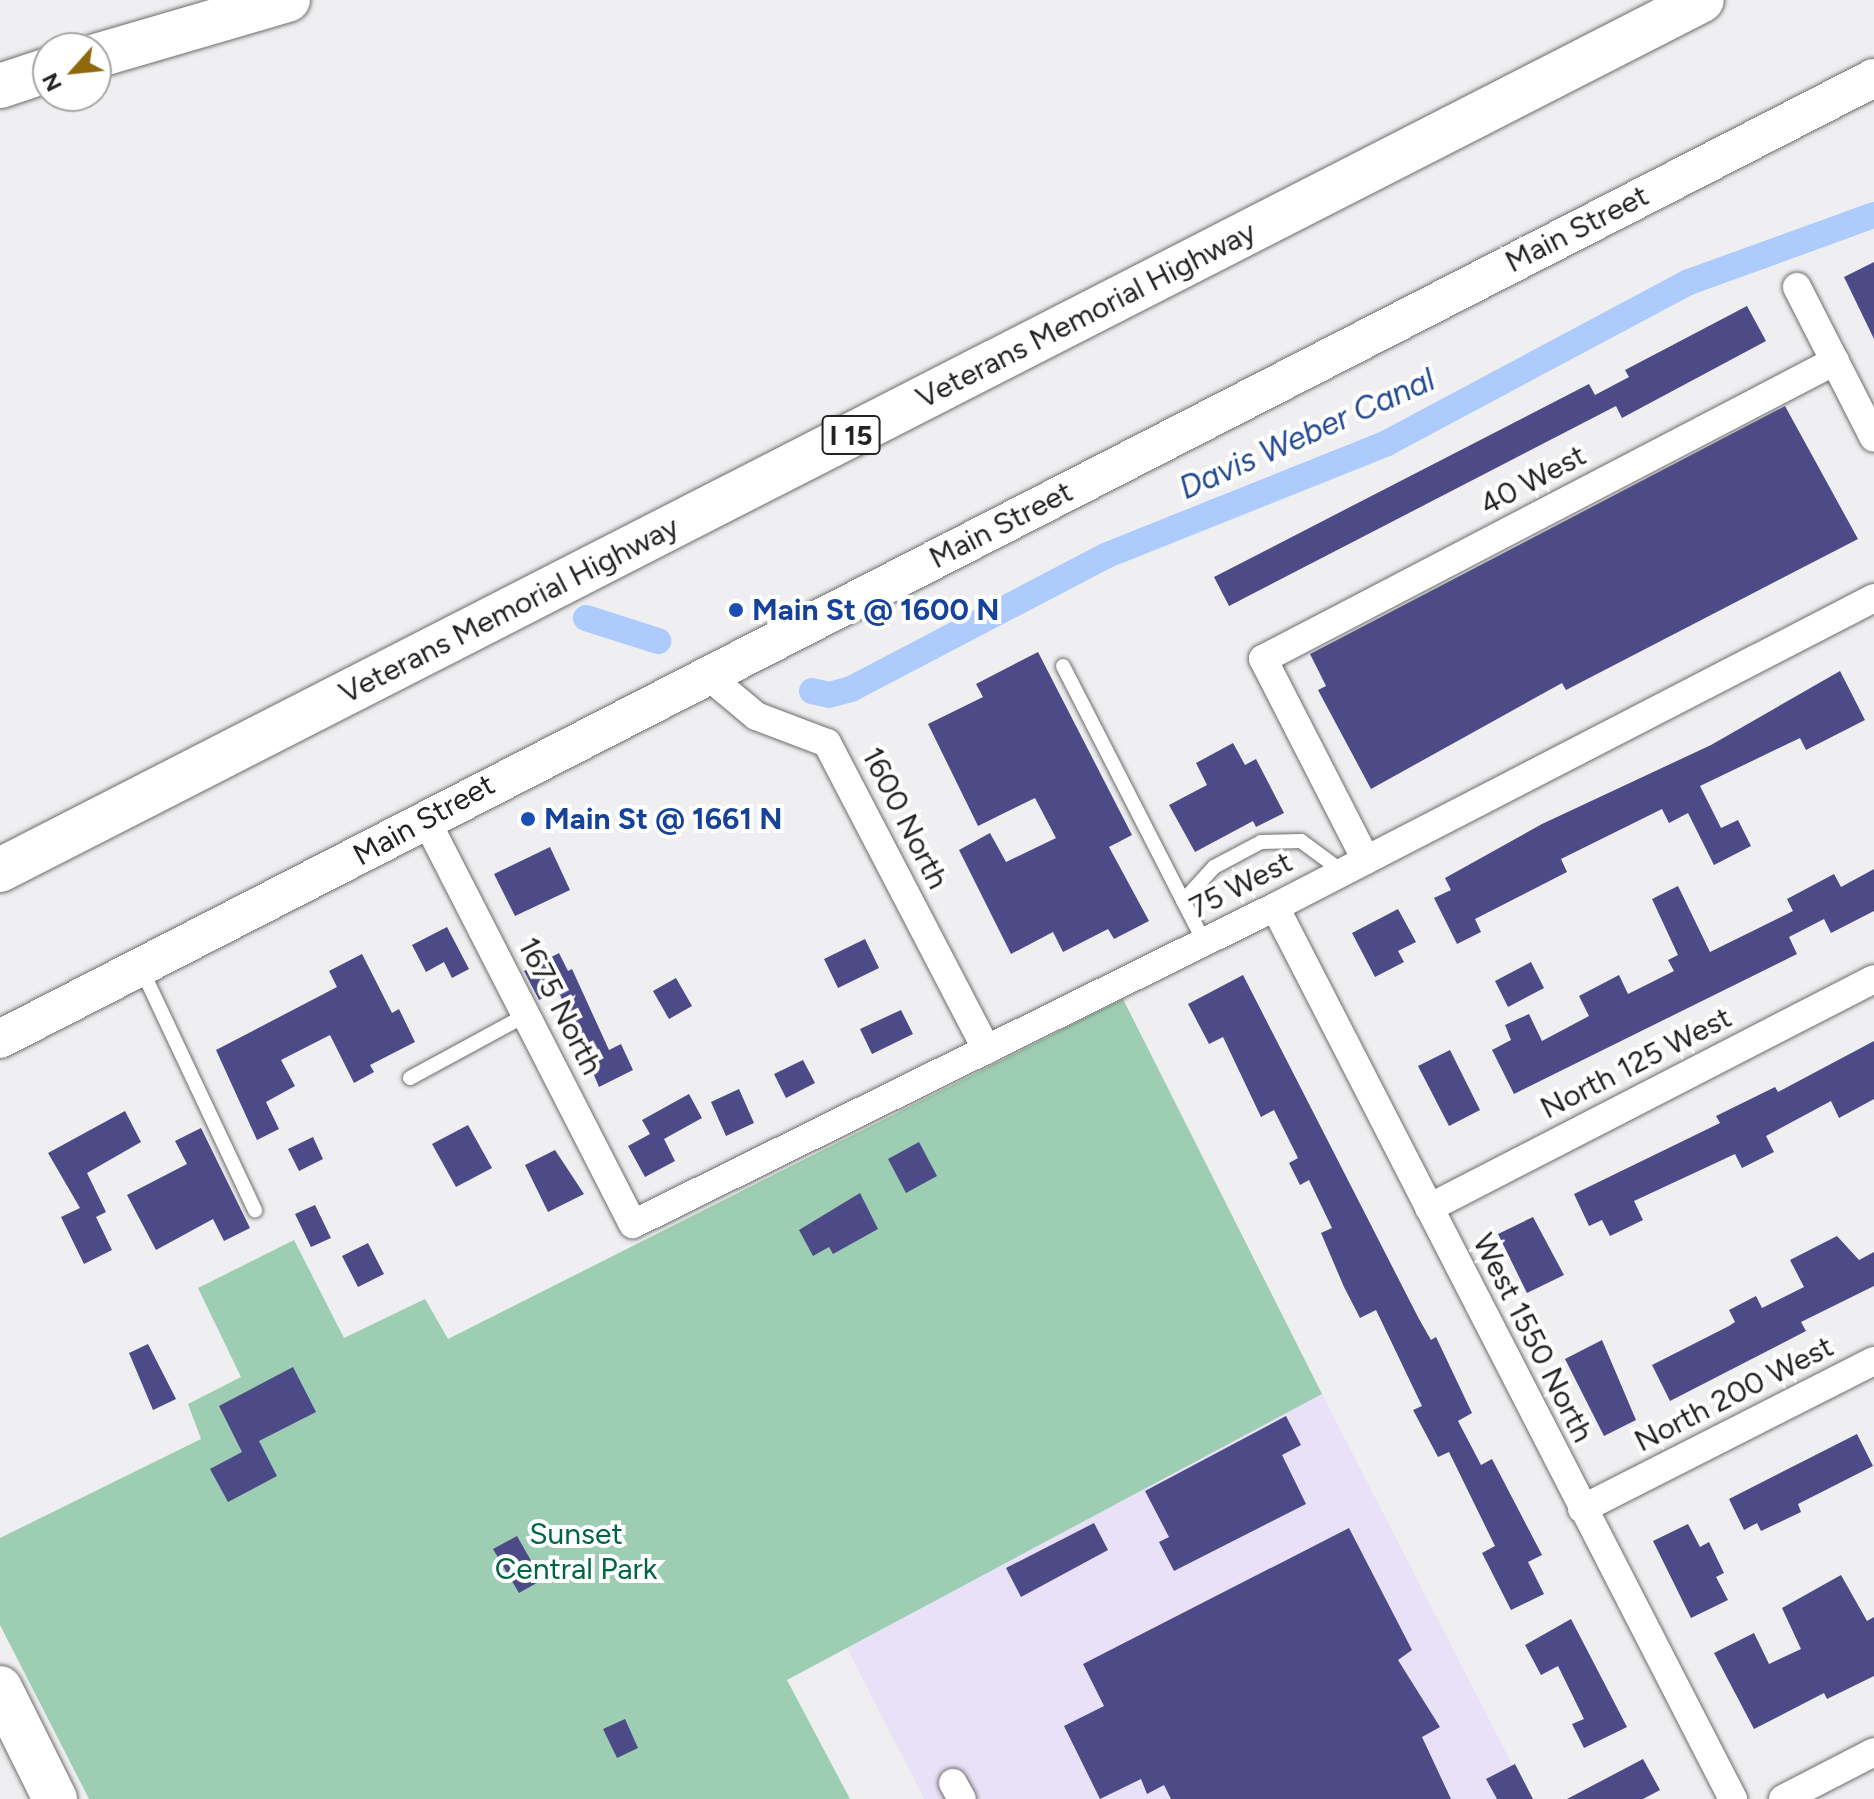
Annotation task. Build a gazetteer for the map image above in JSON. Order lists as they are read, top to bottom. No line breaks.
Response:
{"streets":{"main road":["Main Street","Veterans Memorial Highway","I 15"],"street":["40 West","1600 North","75 West","1675 North","North 125 West","West 1550 North","North 200 West"]},"crossings":[["Main Street","1600 North"],["Main Street","1675 North"],["40 West","75 West"],["1600 North","75 West"],["75 West","1675 North"],["75 West","West 1550 North"],["North 125 West","West 1550 North"],["West 1550 North","North 200 West"]],"water":["Davis Weber Canal"],"parks":["Sunset Central Park"],"places":["Main St @ 1600 N","Main St @ 1661 N"],"north":"bottom left"}
